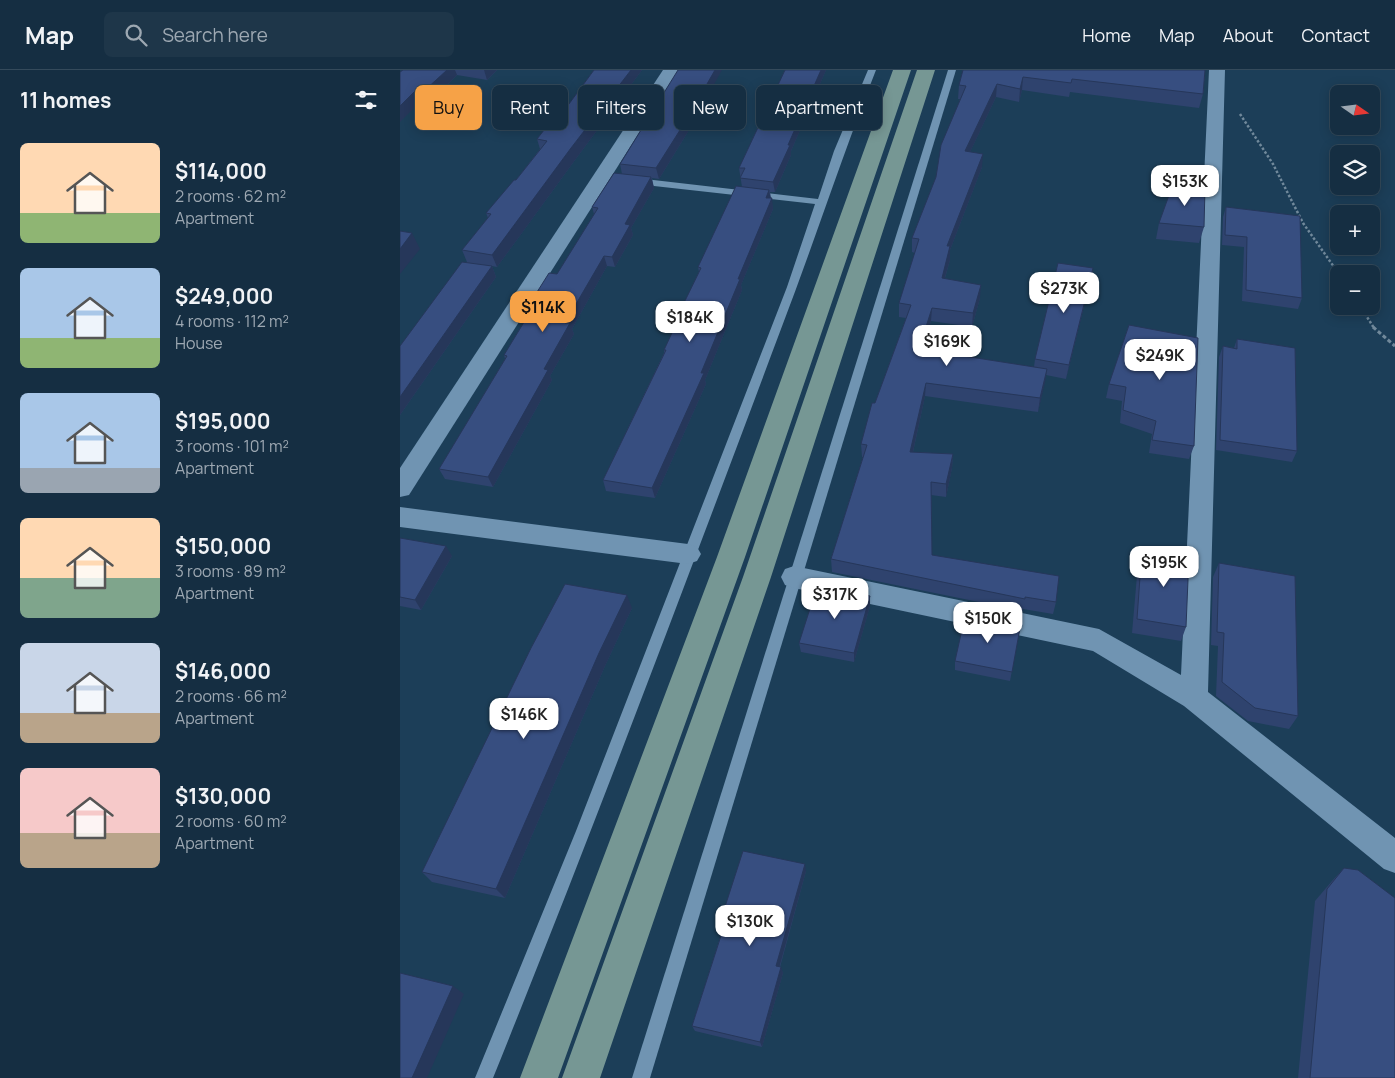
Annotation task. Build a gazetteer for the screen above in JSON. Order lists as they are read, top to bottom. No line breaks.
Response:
{"north":"right","page":{"header":"Map","search":"Search here","nav":["Home","Map","About","Contact"],"heading":"11 homes","map_buttons":["+","−"],"chip":["Buy","Rent","Filters","New","Apartment"],"list":[{"name":"$114,000","note":"2 rooms · 62 m² · Apartment"},{"name":"$249,000","note":"4 rooms · 112 m² · House"},{"name":"$195,000","note":"3 rooms · 101 m² · Apartment"},{"name":"$150,000","note":"3 rooms · 89 m² · Apartment"},{"name":"$146,000","note":"2 rooms · 66 m² · Apartment"},{"name":"$130,000","note":"2 rooms · 60 m² · Apartment"}],"price":["$153K","$273K","$114K","$184K","$169K","$249K","$195K","$317K","$150K","$146K","$130K"]}}
